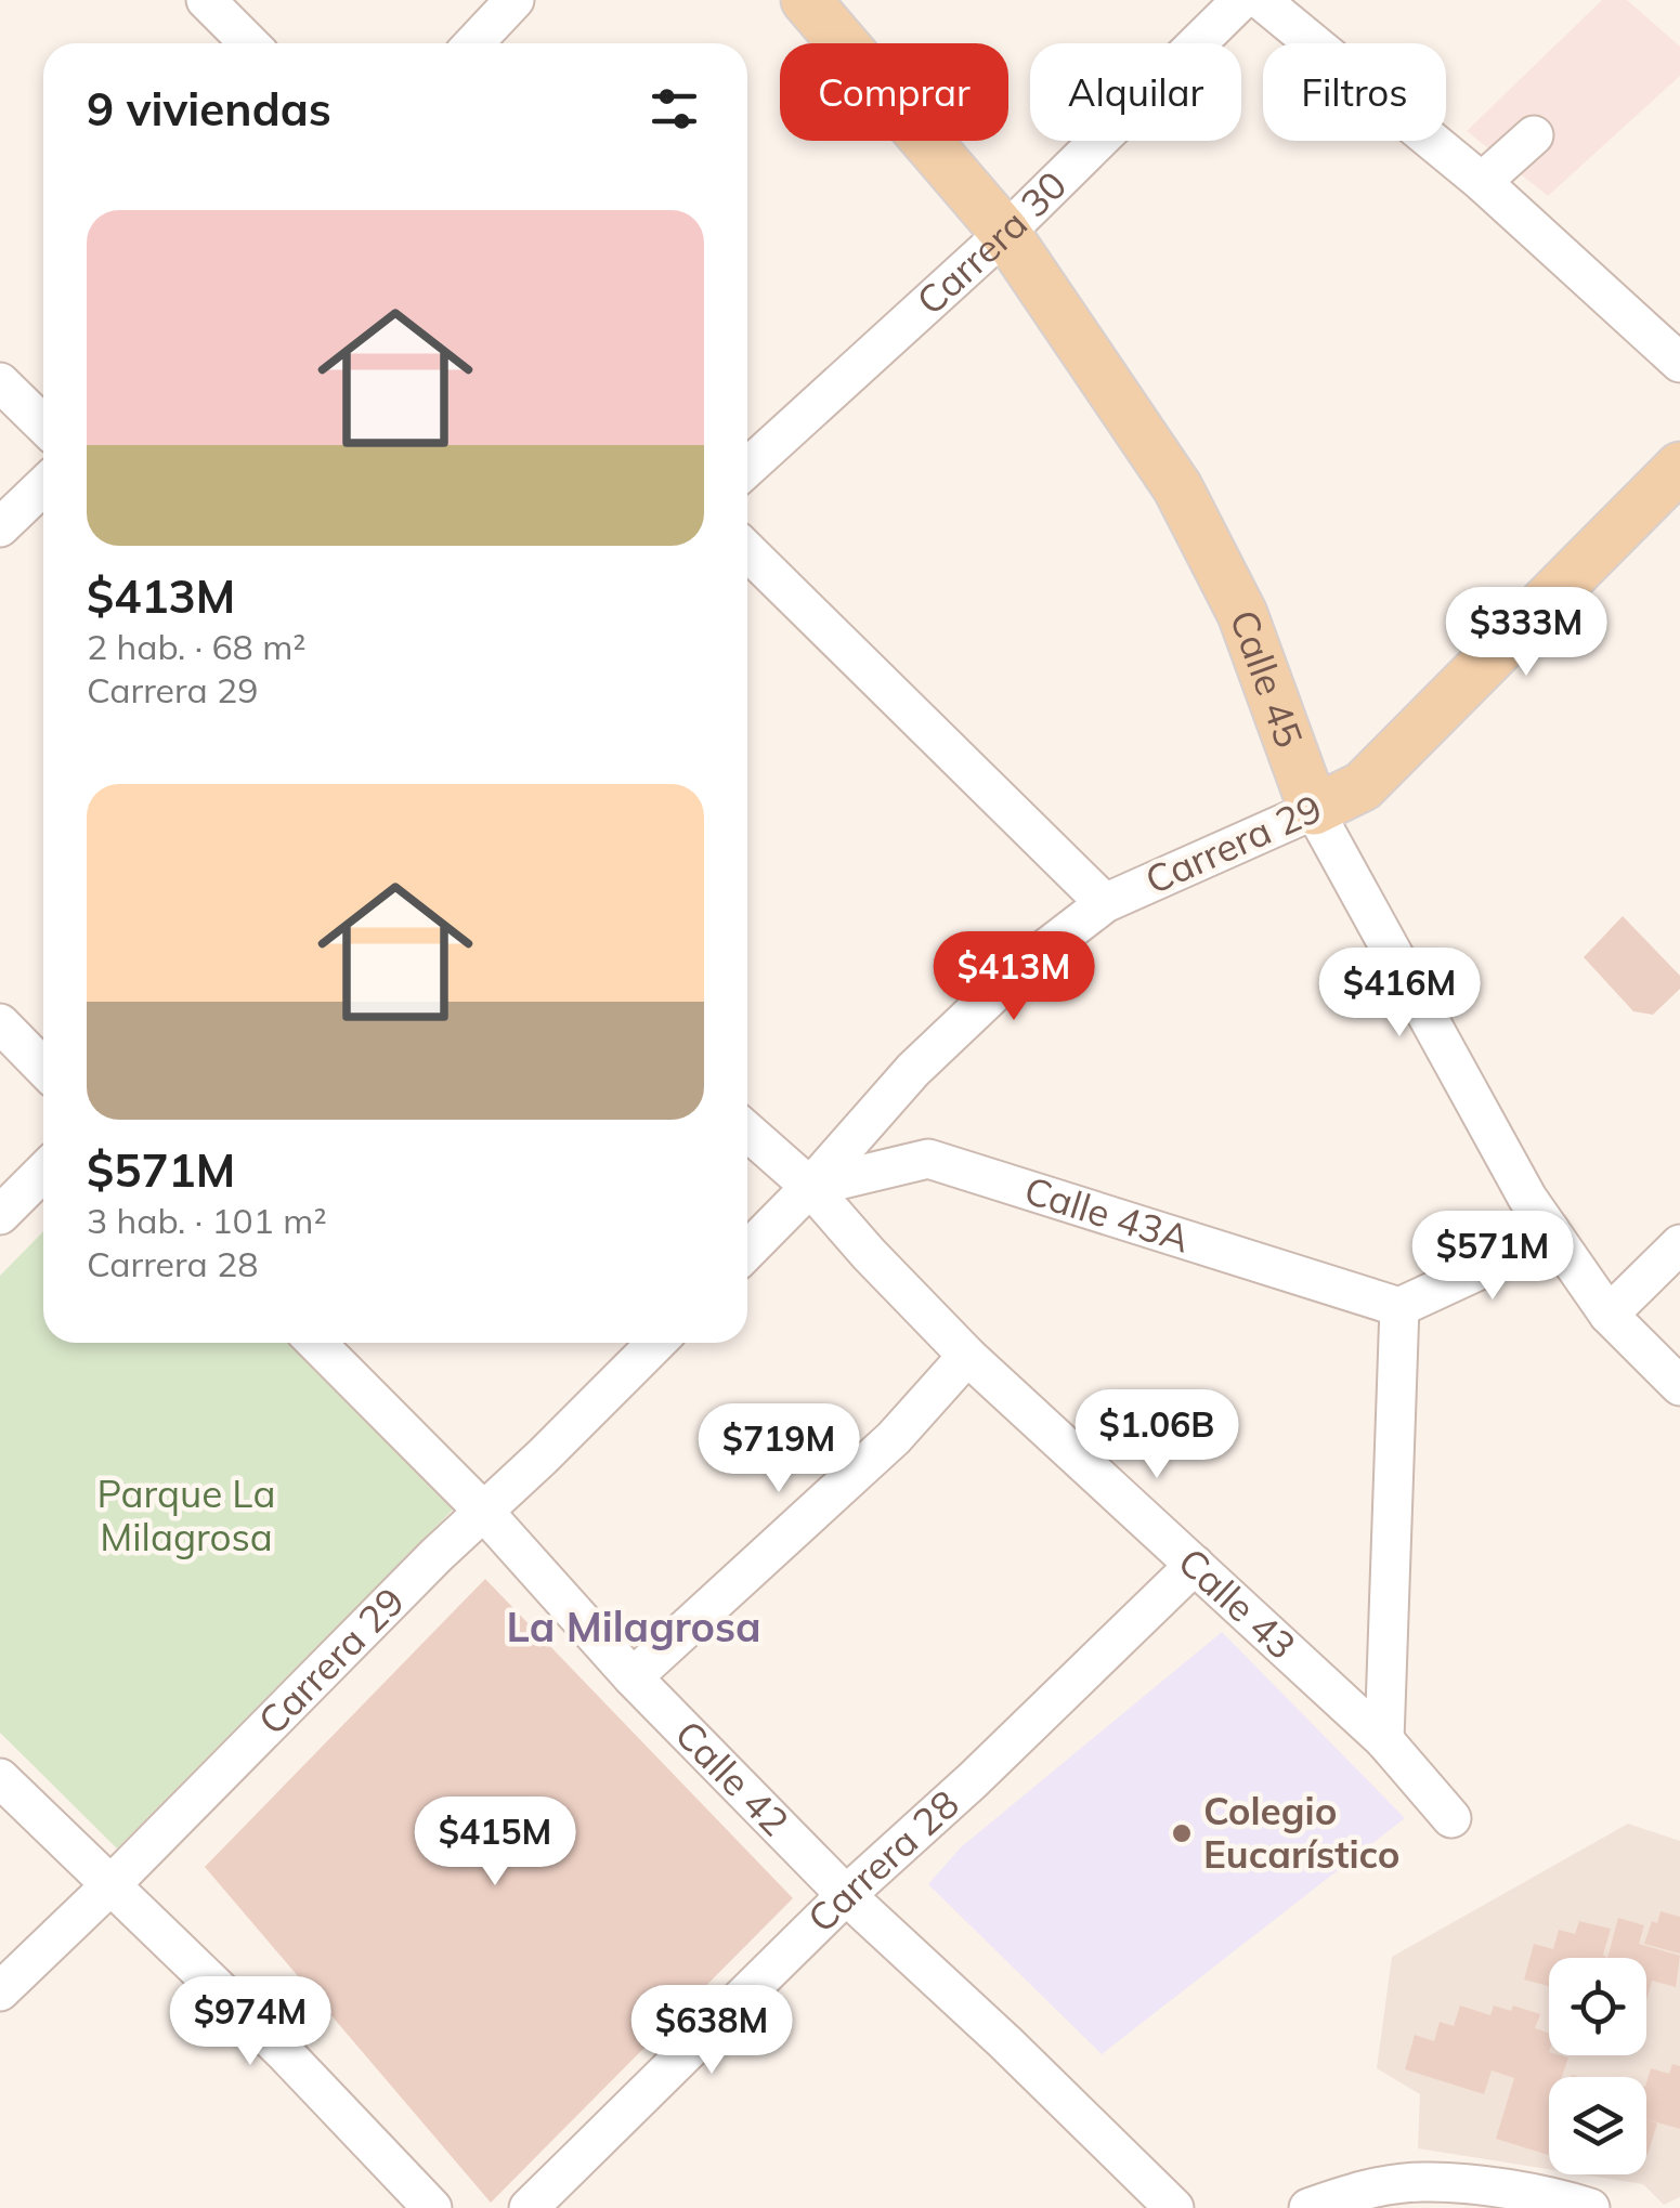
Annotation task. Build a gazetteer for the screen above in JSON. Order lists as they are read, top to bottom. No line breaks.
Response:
{"streets":{"main road":["Calle 45","Carrera 29"],"street":["Carrera 30","Calle 43A","Calle 43","Calle 42","Carrera 28"]},"crossings":[["Carrera 30","Calle 45"],["Calle 45","Carrera 29"],["Carrera 29","Calle 43A"],["Carrera 29","Calle 43"],["Carrera 29","Calle 42"],["Calle 43A","Calle 43"],["Calle 43","Carrera 28"],["Calle 42","Carrera 28"]],"districts":["La Milagrosa"],"parks":["Parque La Milagrosa"],"places":["Colegio Eucarístico"],"page":{"chip":["Comprar","Alquilar","Filtros"],"heading":"9 viviendas","list":[{"name":"$413M","note":"2 hab. · 68 m² · Carrera 29"},{"name":"$571M","note":"3 hab. · 101 m² · Carrera 28"}],"price":["$333M","$413M","$416M","$571M","$1.06B","$719M","$415M","$974M","$638M"]}}
